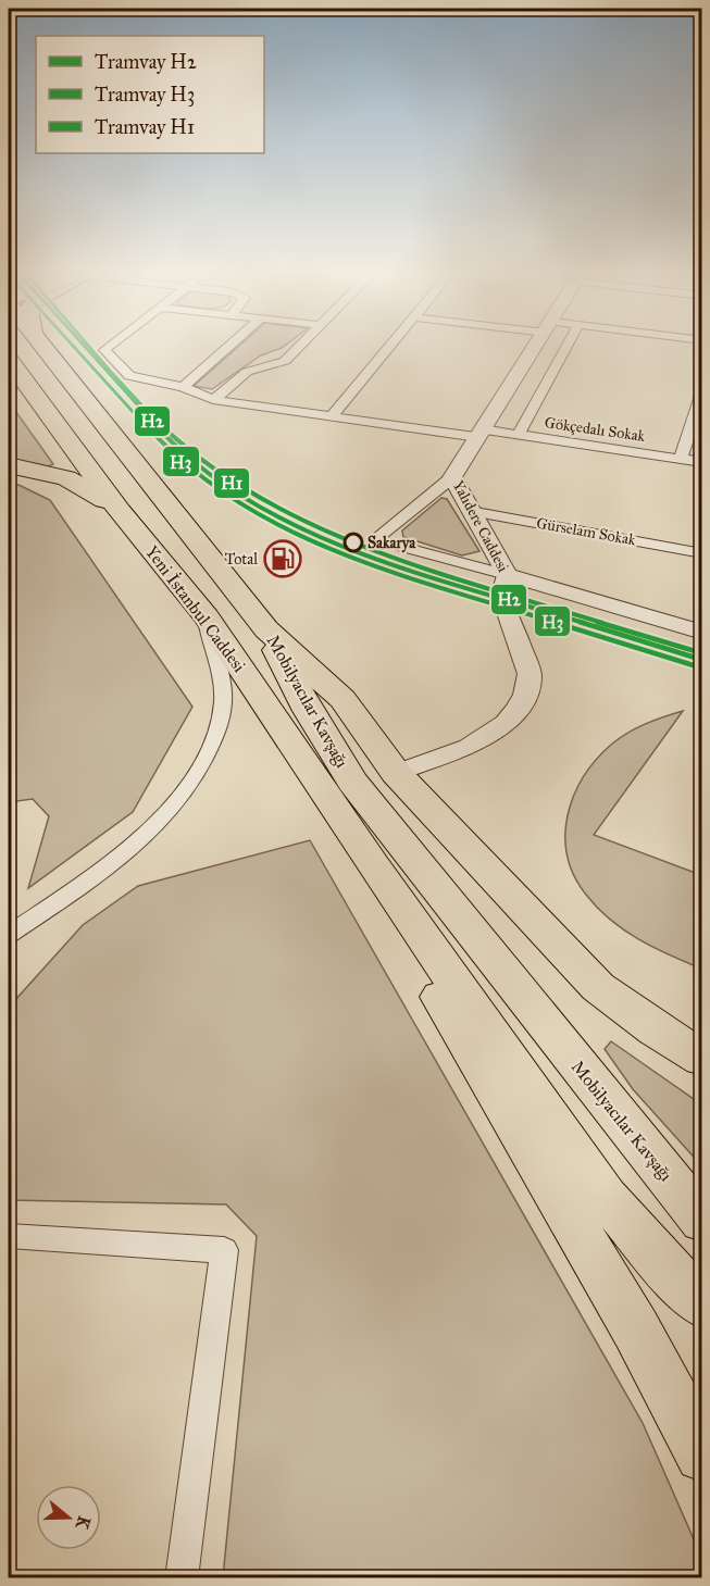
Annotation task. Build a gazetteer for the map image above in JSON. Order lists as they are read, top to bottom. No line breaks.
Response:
{"streets":{"highway":["Yeni İstanbul Caddesi","Mobilyacılar Kavşağı"],"street":["Gökçedalı Sokak","Yalıdere Caddesi","Gürselam Sokak"]},"crossings":[["Gökçedalı Sokak","Yalıdere Caddesi"],["Yalıdere Caddesi","Gürselam Sokak"],["Yalıdere Caddesi","Mobilyacılar Kavşağı"]],"places":{"other":["Sakarya"],"fuel station":["Total"]},"lines":["tram line H2","tram line H3","tram line H1"],"legend":["Tramvay H2","Tramvay H3","Tramvay H1"],"north":"right"}
